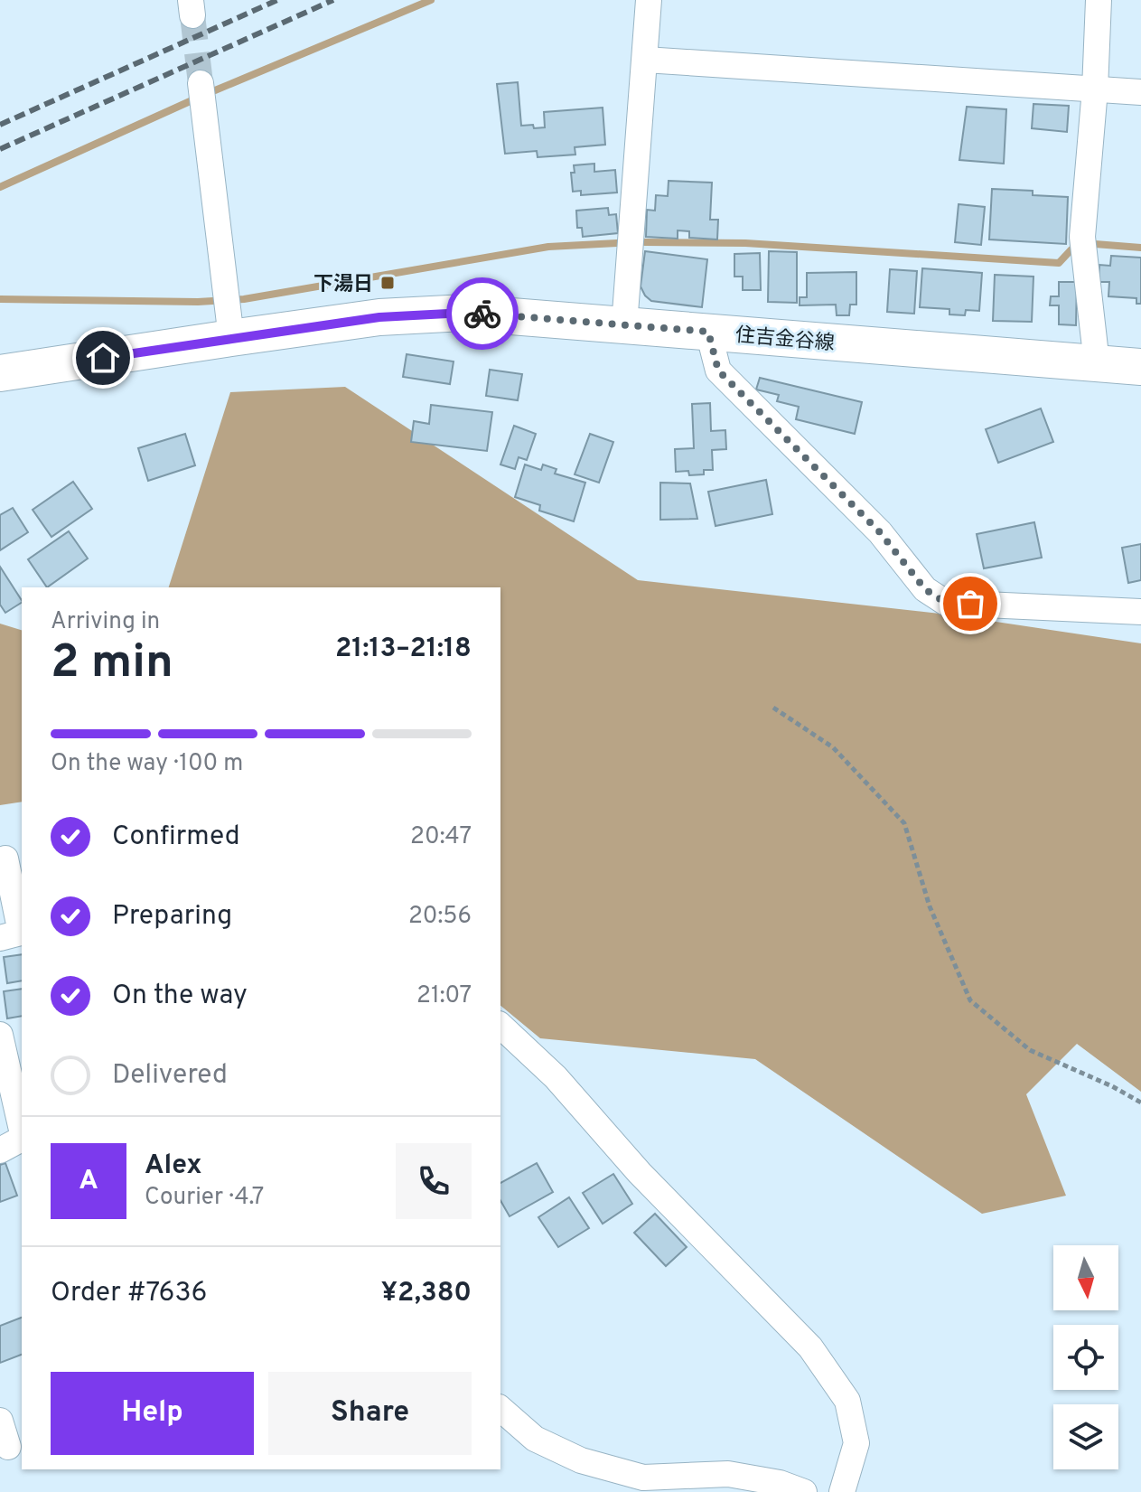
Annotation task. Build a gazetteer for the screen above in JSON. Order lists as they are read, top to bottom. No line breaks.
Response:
{"streets":{"main road":["住吉金谷線"]},"places":{"transit":["下湯日"]},"north":"bottom","page":{"heading":["2 min","Arriving in","21:13–21:18"],"panel":["Alex","Courier · 4.7","Order #7636","¥2,380"],"bar":"On the way · 100 m","list":[["Confirmed","20:47"],["Preparing","20:56"],["On the way","21:07"],"Delivered"],"round":"A","buttons":["Help","Share"]}}
